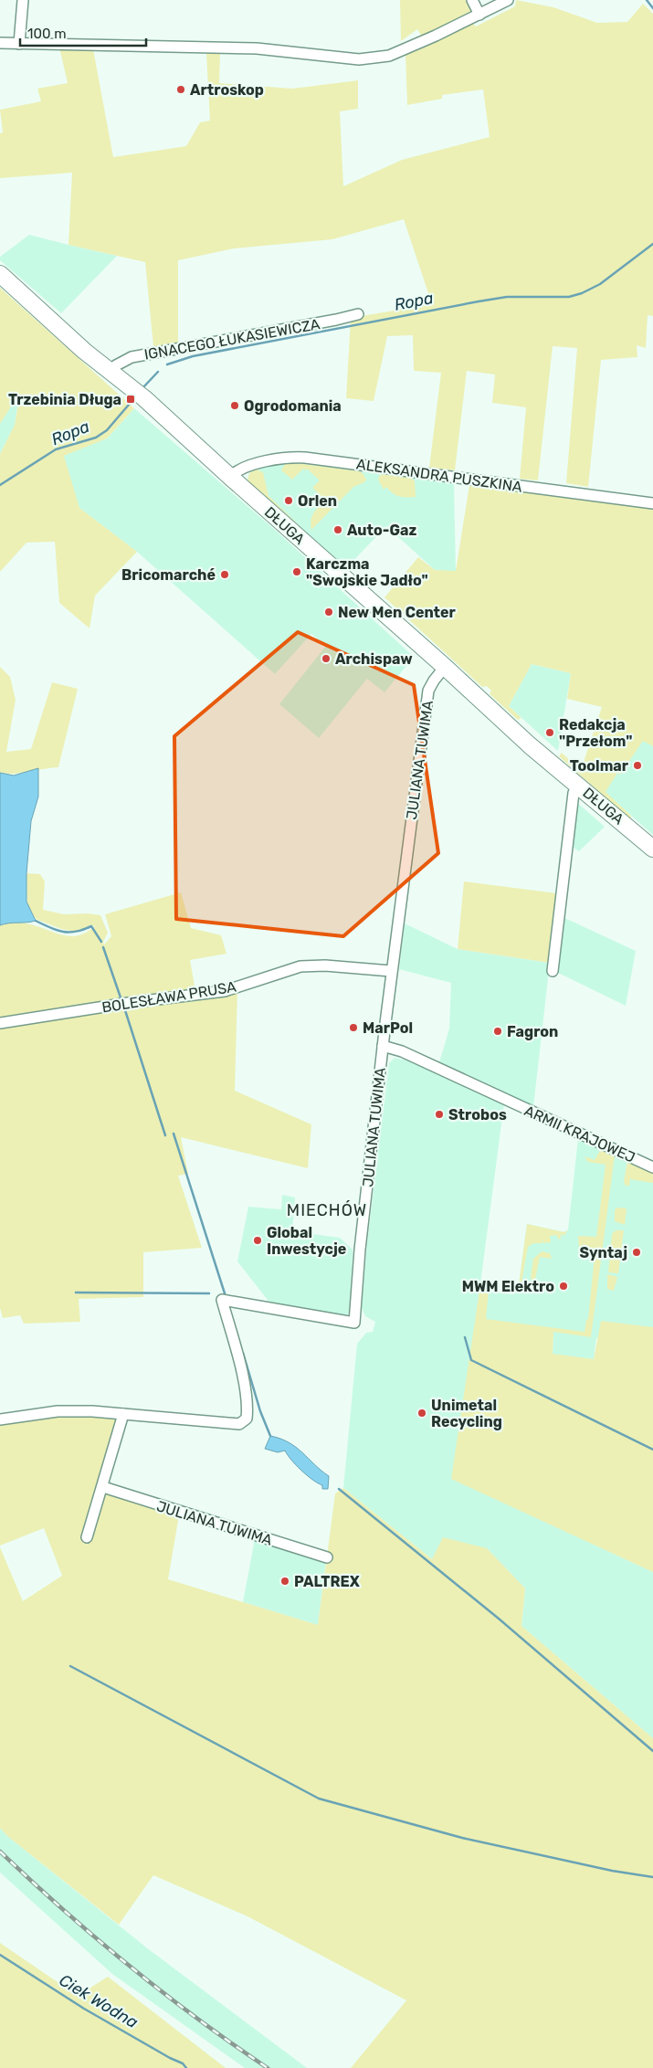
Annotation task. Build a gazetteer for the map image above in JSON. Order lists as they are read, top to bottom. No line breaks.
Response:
{"streets":{"main road":["DŁUGA"],"street":["IGNACEGO ŁUKASIEWICZA","ALEKSANDRA PUSZKINA","JULIANA TUWIMA","BOLESŁAWA PRUSA","ARMII KRAJOWEJ"]},"crossings":[["IGNACEGO ŁUKASIEWICZA","DŁUGA"],["ALEKSANDRA PUSZKINA","DŁUGA"],["DŁUGA","JULIANA TUWIMA"],["JULIANA TUWIMA","BOLESŁAWA PRUSA"],["JULIANA TUWIMA","ARMII KRAJOWEJ"]],"districts":["MIECHÓW"],"water":["Ropa","Ciek Wodna"],"places":{"other":["Artroskop","Ogrodomania","Orlen","Auto-Gaz","Karczma \"Swojskie Jadło\"","Bricomarché","New Men Center","Archispaw","Redakcja \"Przełom\"","Toolmar","MarPol","Fagron","Strobos","Global Inwestycje","Syntaj","MWM Elektro","Unimetal Recycling","PALTREX"],"transit":["Trzebinia Długa"]},"scale_bar":"100 m"}
